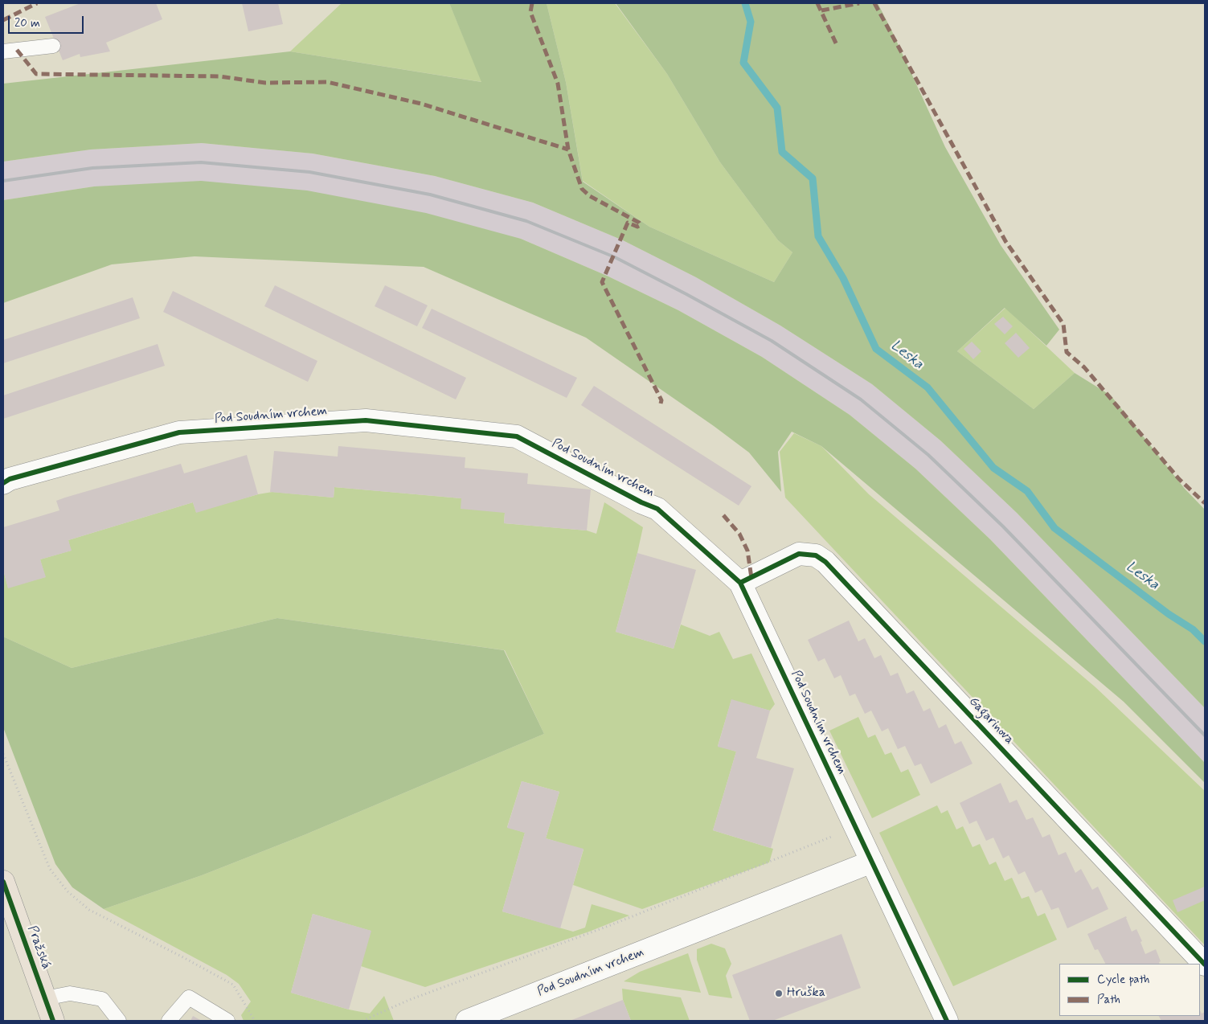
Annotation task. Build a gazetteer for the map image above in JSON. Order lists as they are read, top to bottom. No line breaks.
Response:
{"streets":{"main road":["Pražská"],"street":["Pod Soudním vrchem","Gagarinova"]},"crossings":[["Pod Soudním vrchem","Gagarinova"]],"water":["Leska"],"places":["Hruška"],"legend":["Cycle path","Path"],"scale_bar":"20 m"}
